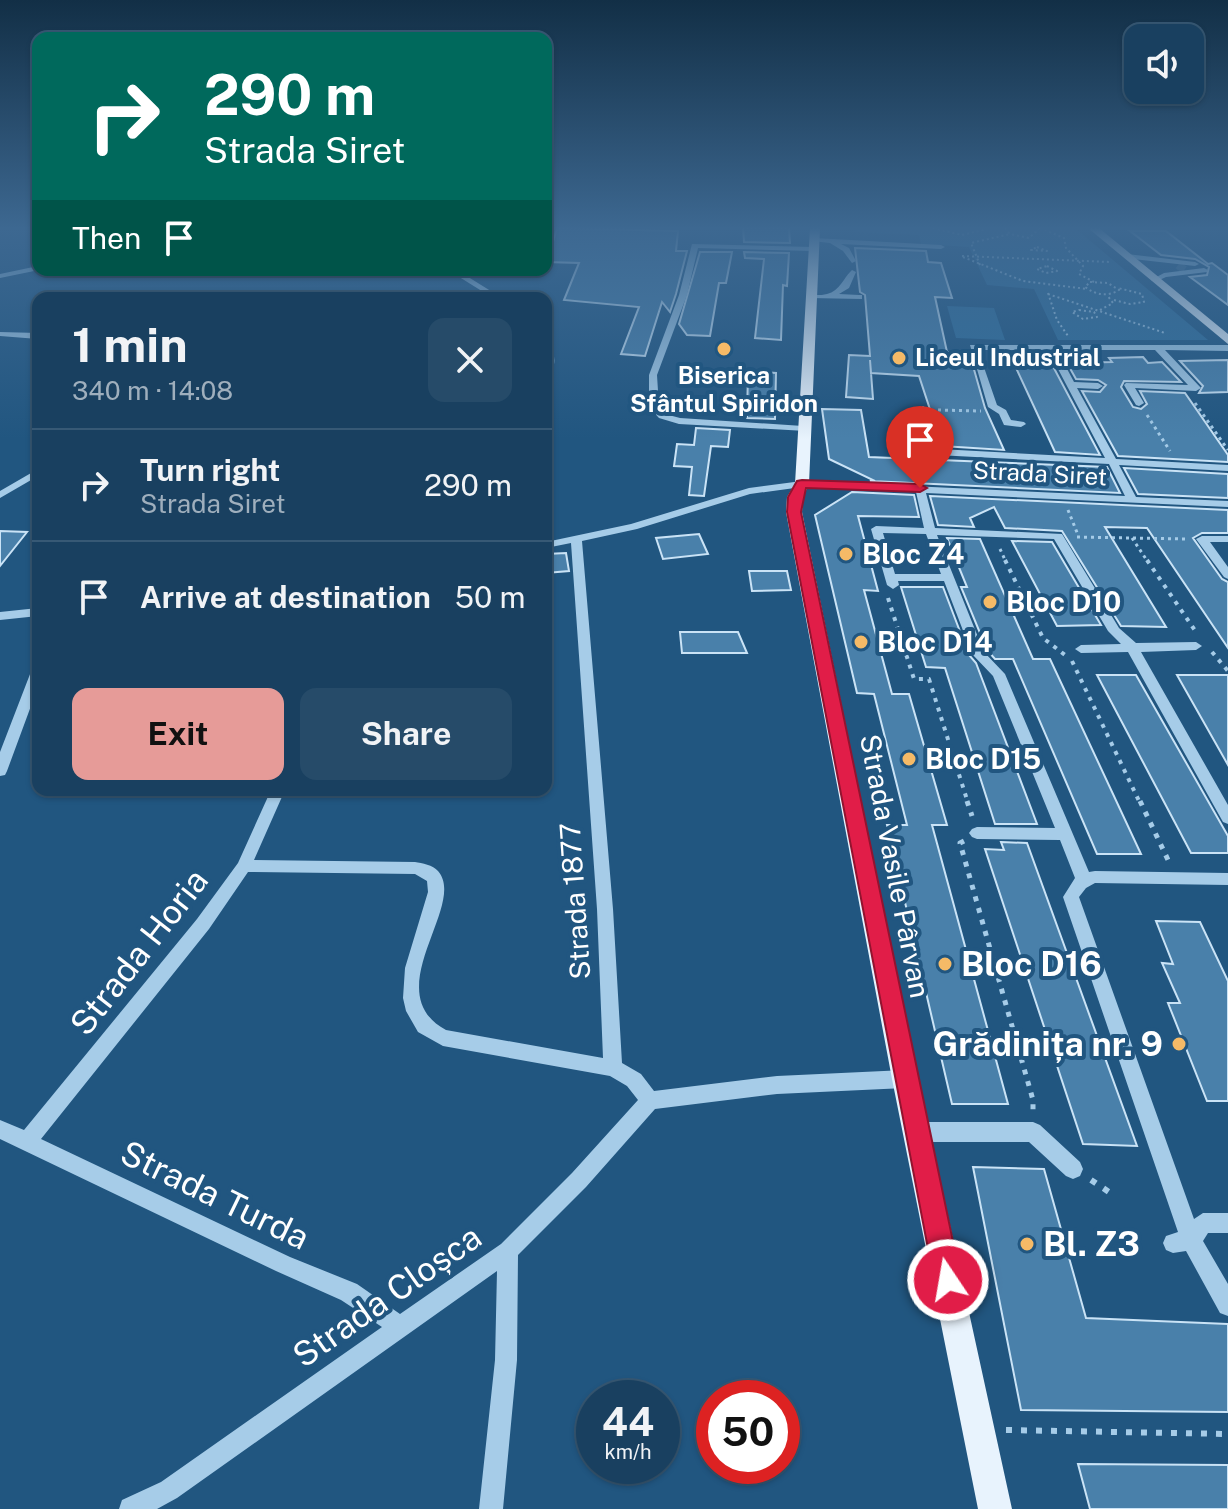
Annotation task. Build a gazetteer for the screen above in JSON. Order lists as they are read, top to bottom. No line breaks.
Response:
{"streets":{"main road":["Strada Vasile Pârvan"],"street":["Strada Siret","Strada 1877","Strada Horia","Strada Turda","Strada Cloșca"]},"crossings":[["Strada Siret","Strada Vasile Pârvan"],["Strada Siret","Strada 1877"],["Strada Horia","Strada Turda"],["Strada Turda","Strada Cloșca"]],"places":["Biserica Sfântul Spiridon","Liceul Industrial","Bloc Z4","Bloc D10","Bloc D14","Bloc D15","Bloc D16","Grădinița nr. 9","Bl. Z3"],"page":{"turn":["290 m","Strada Siret"],"then":"Then","heading":["1 min","340 m · 14:08"],"list":[{"name":"Turn right","note":"Strada Siret","value":"290 m"},{"name":"Arrive at destination","value":"50 m"}],"buttons":["Exit","Share"],"speed":"44 km/h","limit":"50"}}
